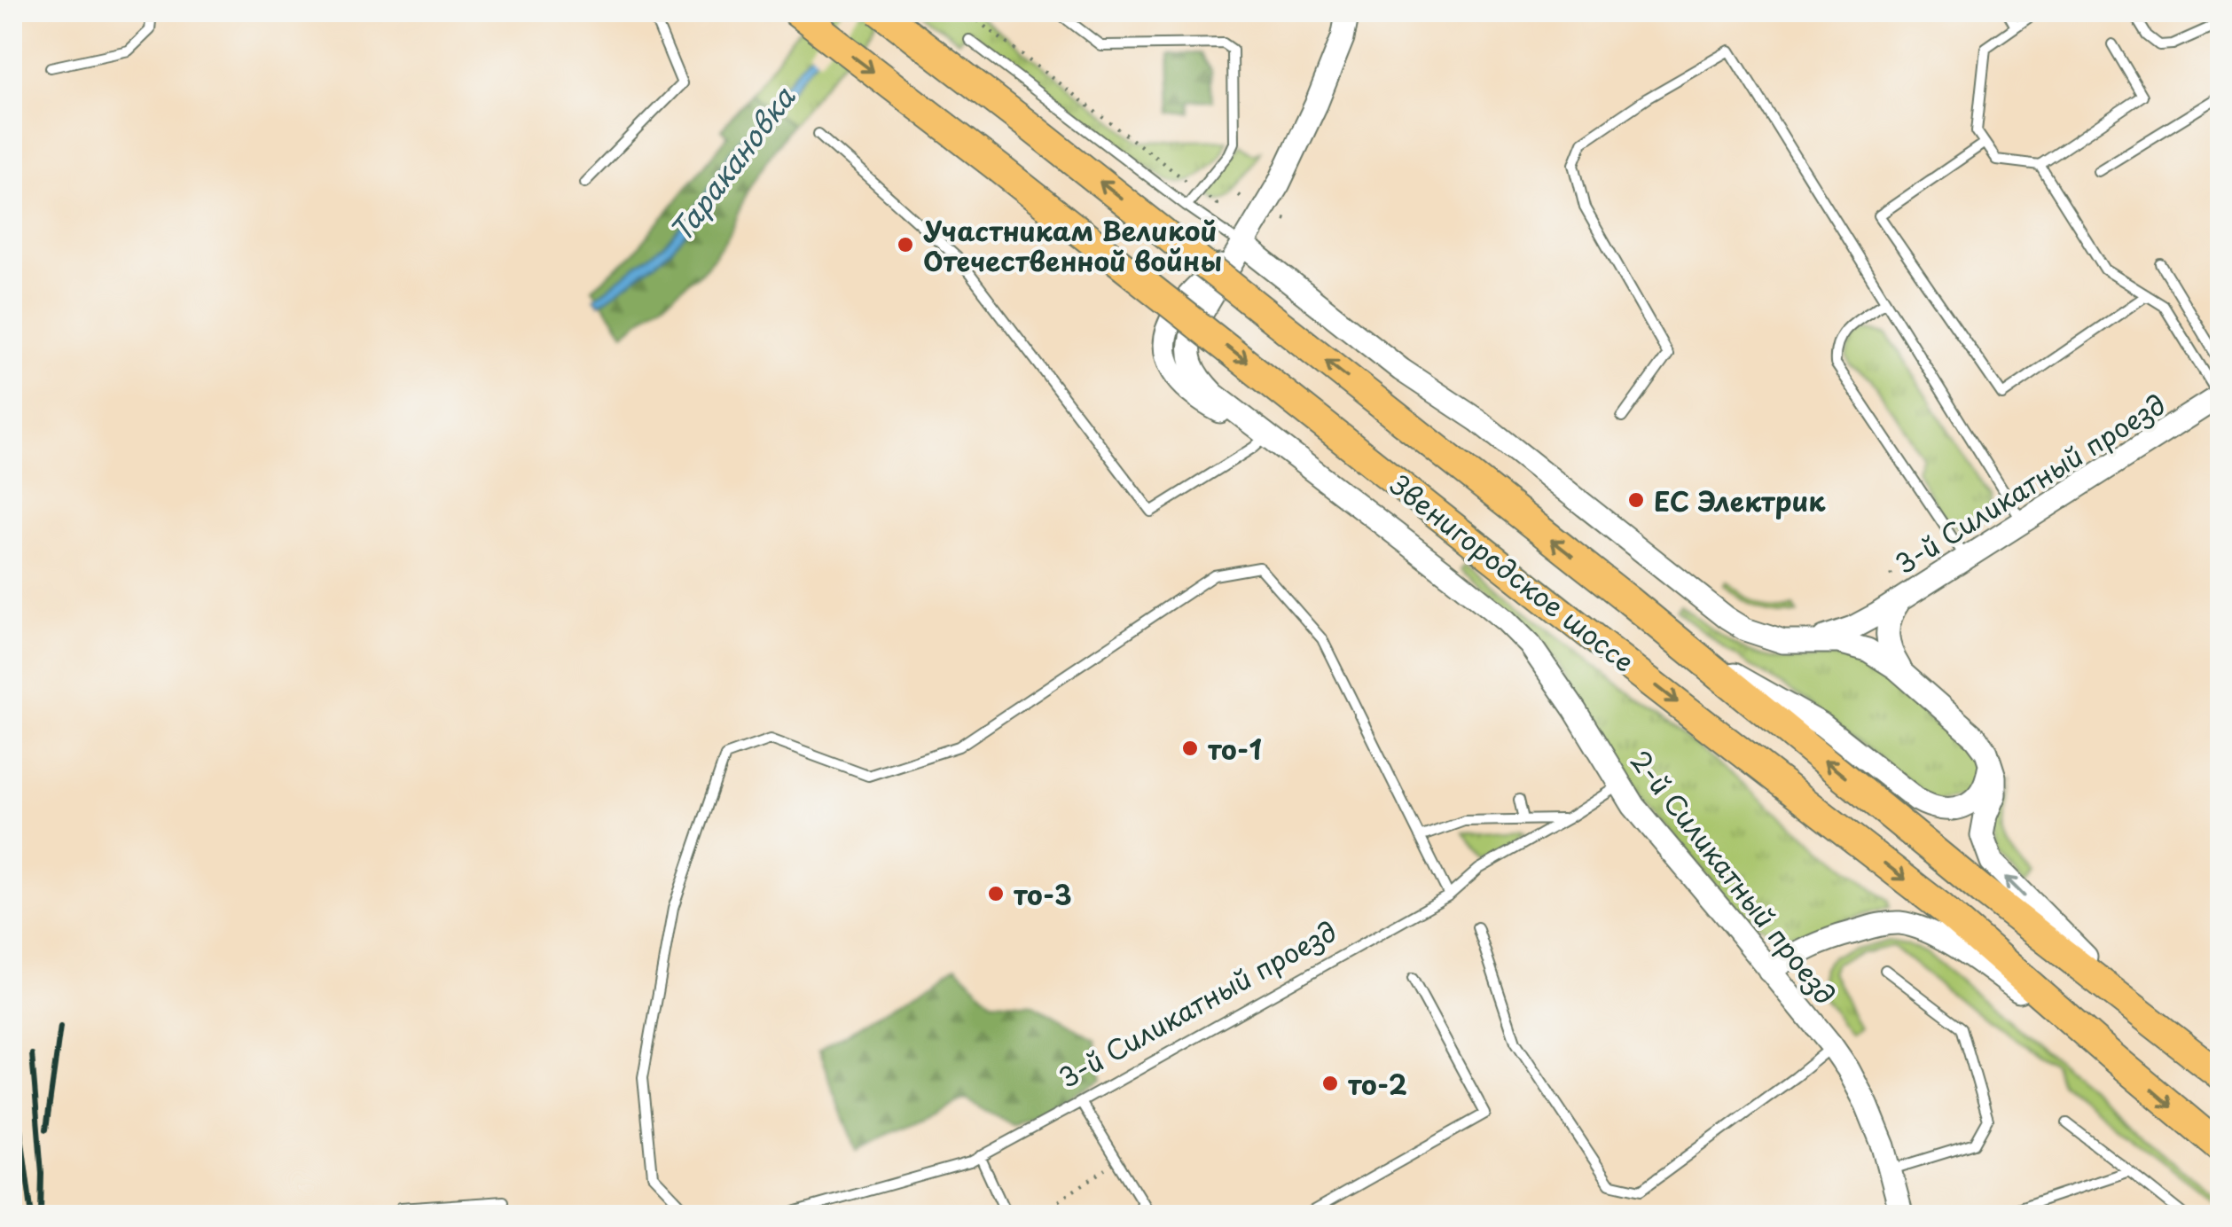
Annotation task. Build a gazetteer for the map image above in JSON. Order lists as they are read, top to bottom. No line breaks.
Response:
{"streets":{"main road":["Звенигородское шоссе"],"street":["3-й Силикатный проезд","2-й Силикатный проезд"]},"crossings":[["3-й Силикатный проезд","2-й Силикатный проезд"]],"water":["Таракановка"],"places":["Участникам Великой Отечественной войны","ЕС Электрик","то-1","то-3","то-2"]}
